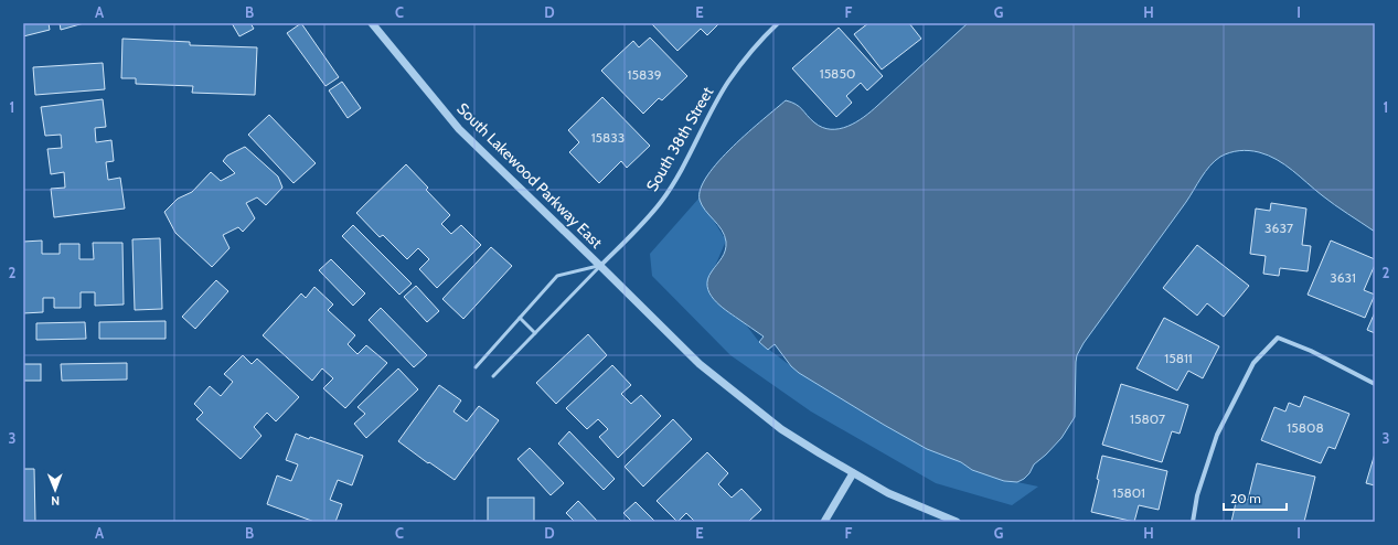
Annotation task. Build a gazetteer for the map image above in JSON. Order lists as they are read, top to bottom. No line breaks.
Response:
{"streets":{"street":["South 38th Street","South Lakewood Parkway East"]},"crossings":[["South 38th Street","South Lakewood Parkway East"]],"house_numbers":["15850","15839","15833","3637","3631","15811","15807","15808","15801"],"scale_bar":"20 m","north":"bottom","grid":{"columns":["A","B","C","D","E","F","G","H","I"],"rows":["1","2","3"]}}
